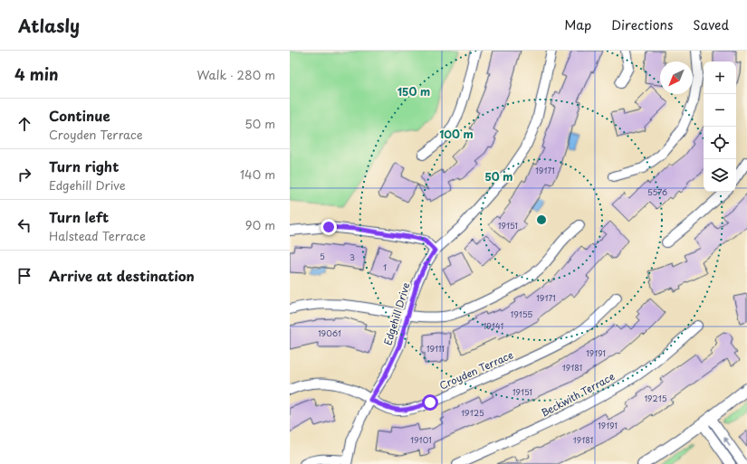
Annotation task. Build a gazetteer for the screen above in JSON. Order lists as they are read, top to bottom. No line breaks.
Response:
{"streets":{"street":["Edgehill Drive","Croyden Terrace","Beckwith Terrace"]},"crossings":[["Edgehill Drive","Croyden Terrace"]],"house_numbers":["19171","5576","19151","5","3","1","19171","19155","19141","19061","19111","19191","19181","19151","19215","19125","19191","19101","19181"],"north":"bottom left","page":{"header":"Atlasly","nav":["Map","Directions","Saved"],"heading":["4 min","Walk · 280 m"],"map_buttons":["+","−"],"list":[["Continue","Croyden Terrace","50 m"],["Turn right","Edgehill Drive","140 m"],["Turn left","Halstead Terrace","90 m"],"Arrive at destination"]},"rings":["150 m","100 m","50 m"]}
